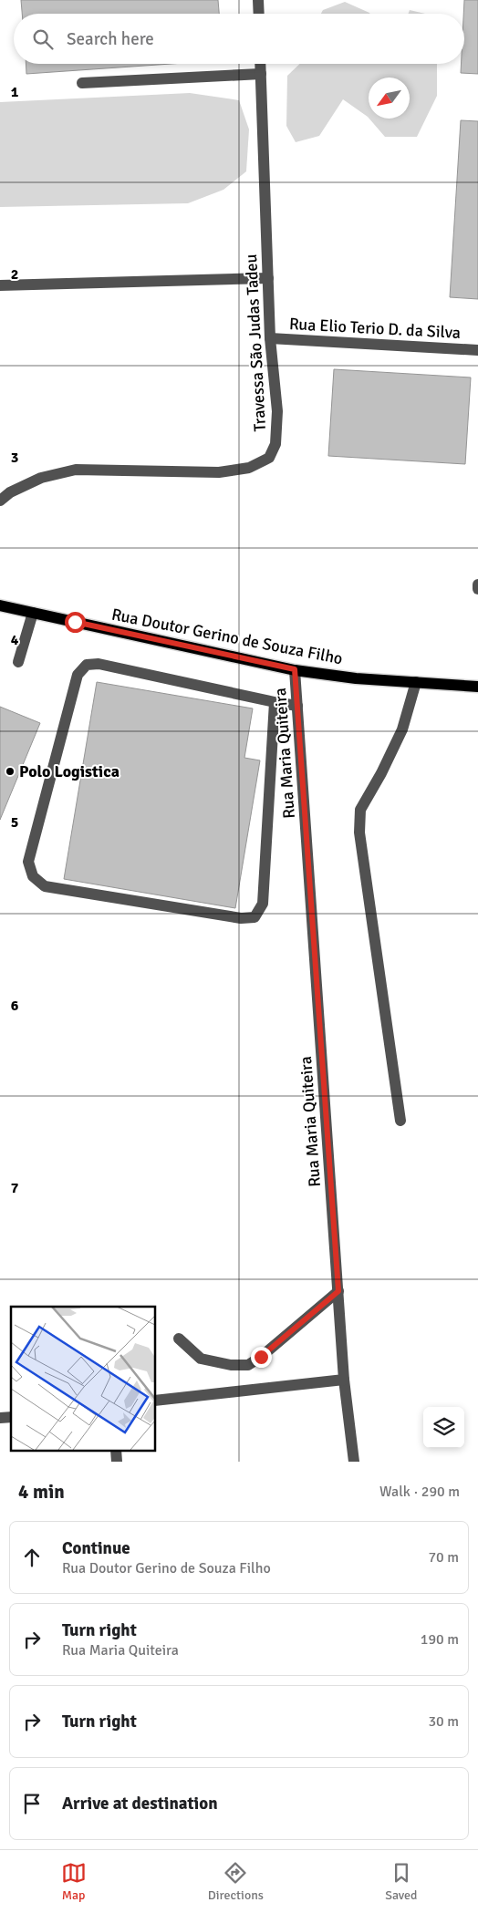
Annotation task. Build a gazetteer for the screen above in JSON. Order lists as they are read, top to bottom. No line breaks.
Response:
{"streets":{"main road":["Rua Doutor Gerino de Souza Filho"],"street":["Rua Elio Terio D. da Silva","Travessa São Judas Tadeu","Rua Maria Quiteira"]},"crossings":[["Rua Elio Terio D. da Silva","Travessa São Judas Tadeu"],["Rua Doutor Gerino de Souza Filho","Rua Maria Quiteira"]],"places":["Polo Logistica"],"north":"bottom left","page":{"search":"Search here","heading":["4 min","Walk · 290 m"],"list":[["Continue","Rua Doutor Gerino de Souza Filho","70 m"],["Turn right","Rua Maria Quiteira","190 m"],["Turn right","30 m"],"Arrive at destination"],"nav":["Map","Directions","Saved"]},"grid":{"rows":["1","2","3","4","5","6","7"]}}
